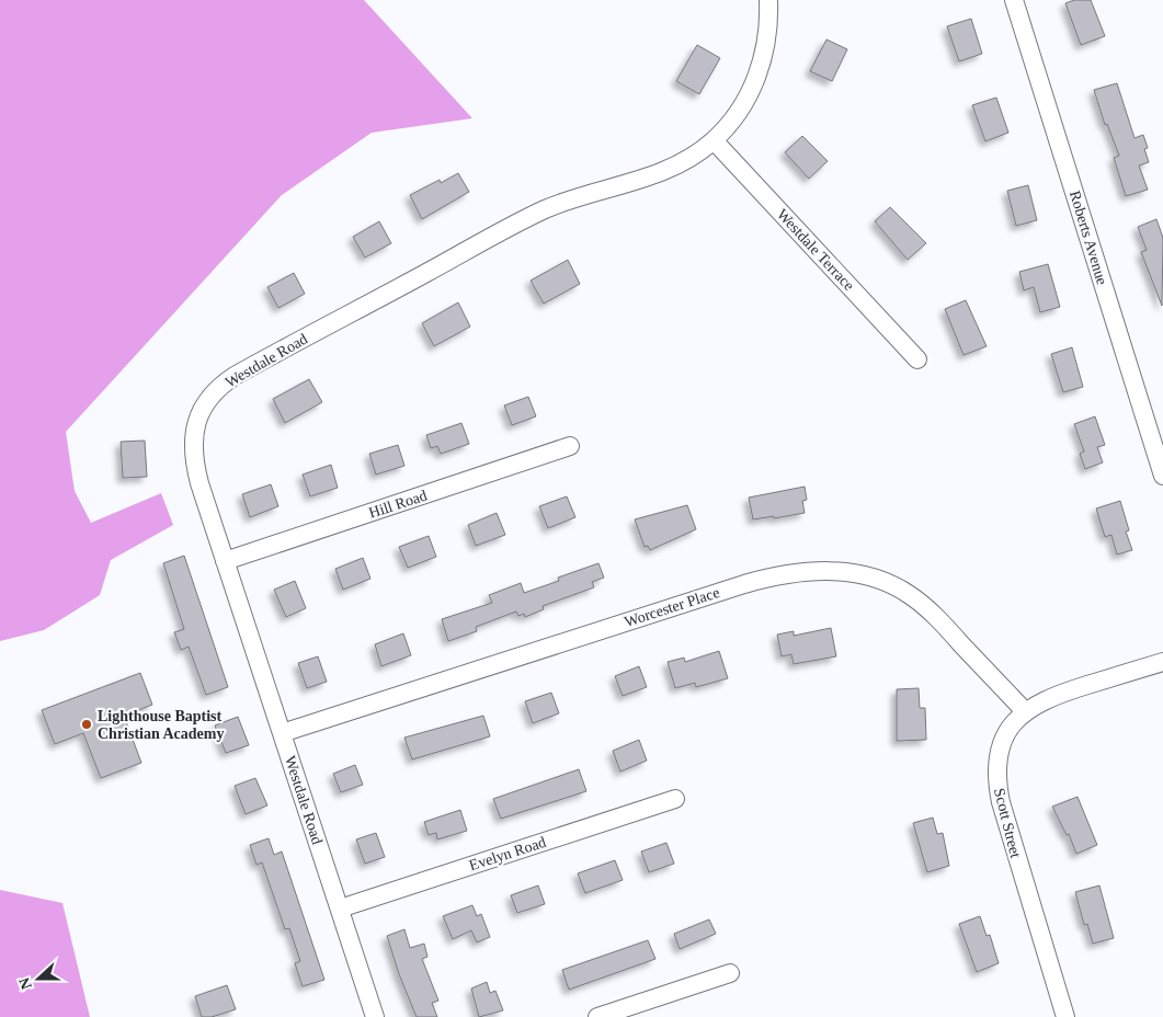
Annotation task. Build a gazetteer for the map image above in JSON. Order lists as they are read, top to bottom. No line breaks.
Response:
{"streets":{"street":["Roberts Avenue","Westdale Terrace","Westdale Road","Hill Road","Worcester Place","Scott Street","Evelyn Road"]},"crossings":[["Westdale Terrace","Westdale Road"],["Westdale Road","Hill Road"],["Westdale Road","Worcester Place"],["Westdale Road","Evelyn Road"],["Worcester Place","Scott Street"]],"places":["Lighthouse Baptist Christian Academy"],"north":"left"}
